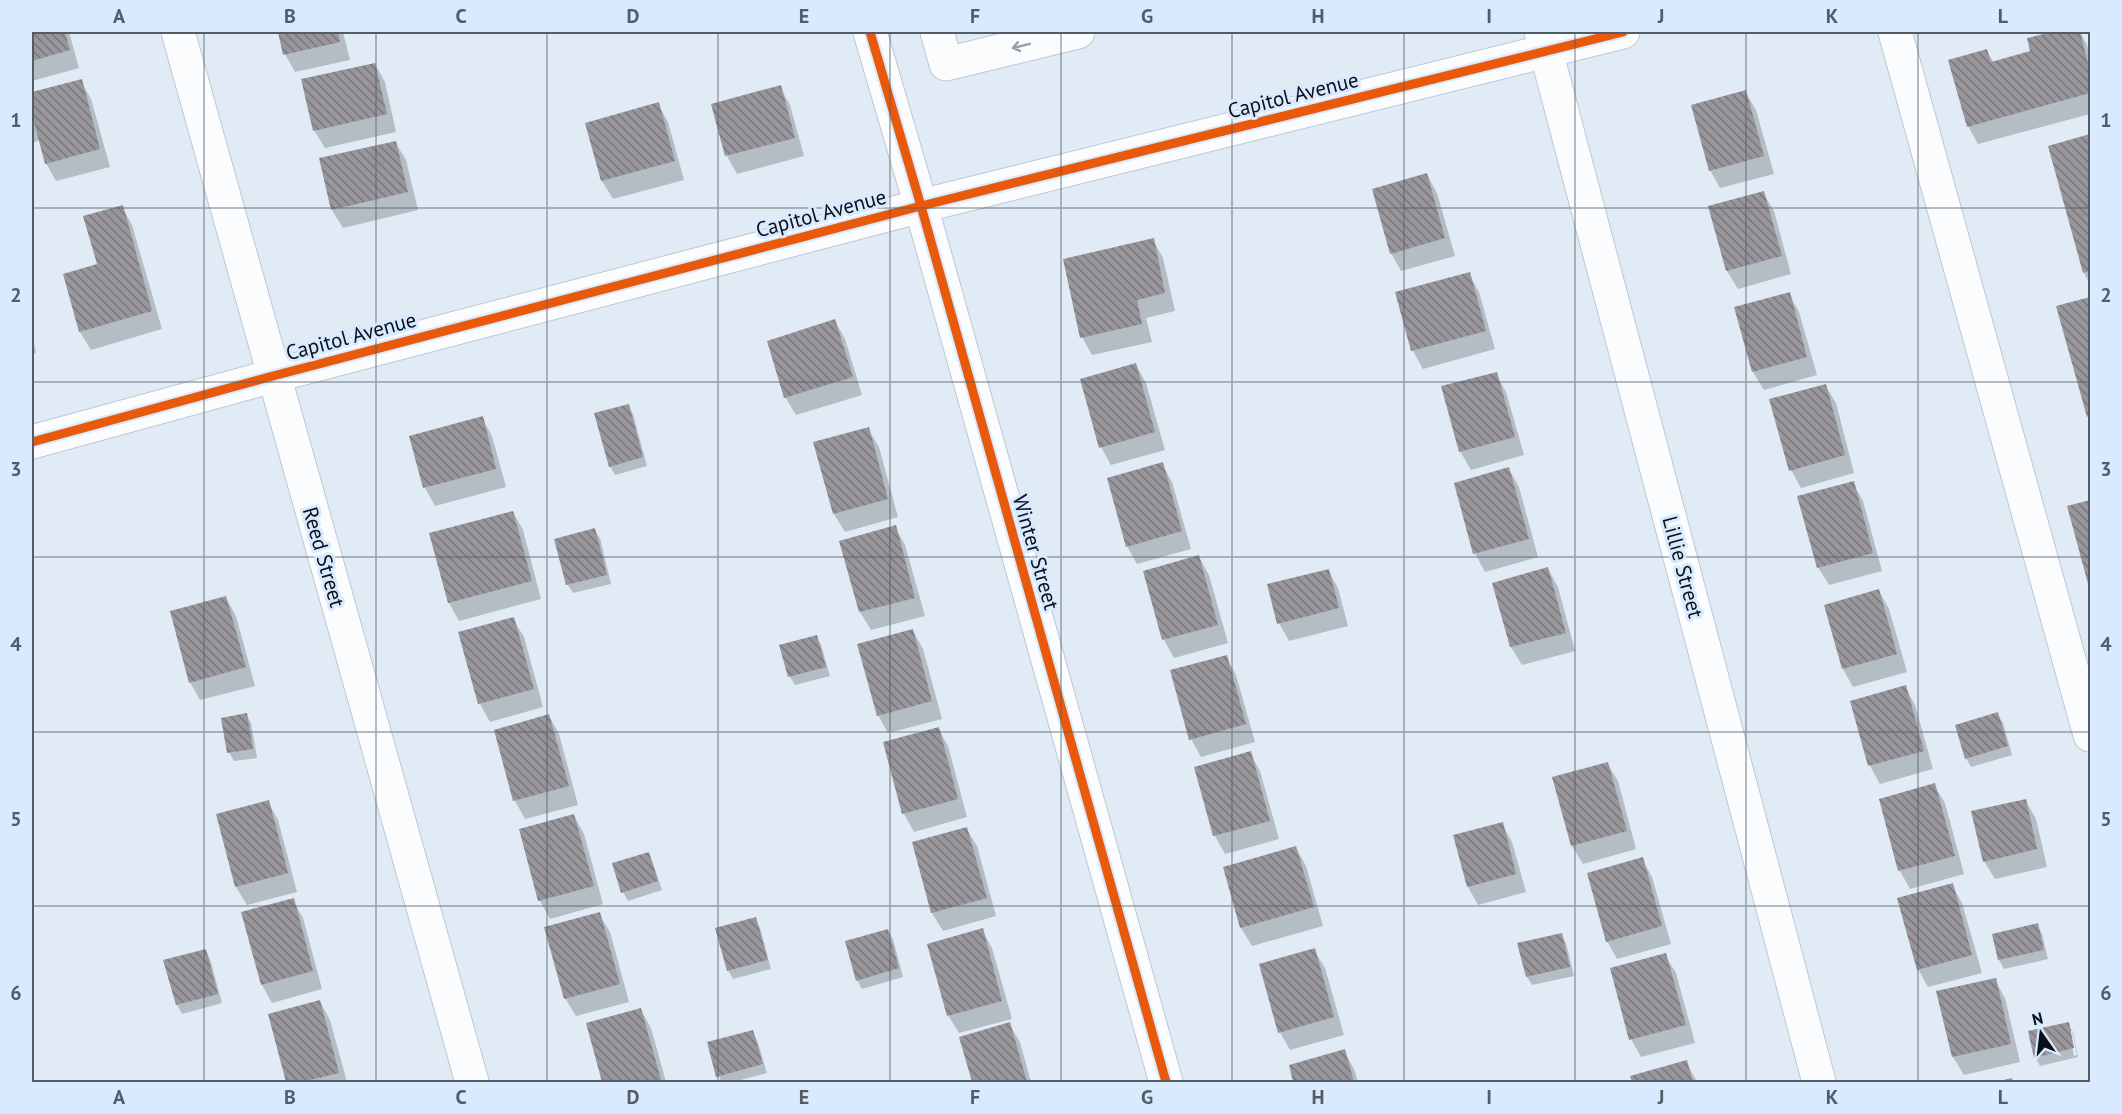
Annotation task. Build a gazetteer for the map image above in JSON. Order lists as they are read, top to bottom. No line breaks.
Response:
{"streets":{"street":["Capitol Avenue","Winter Street","Reed Street","Lillie Street"]},"crossings":[["Capitol Avenue","Winter Street"],["Capitol Avenue","Reed Street"],["Capitol Avenue","Lillie Street"]],"north":"top","grid":{"columns":["A","B","C","D","E","F","G","H","I","J","K","L"],"rows":["1","2","3","4","5","6"]}}
